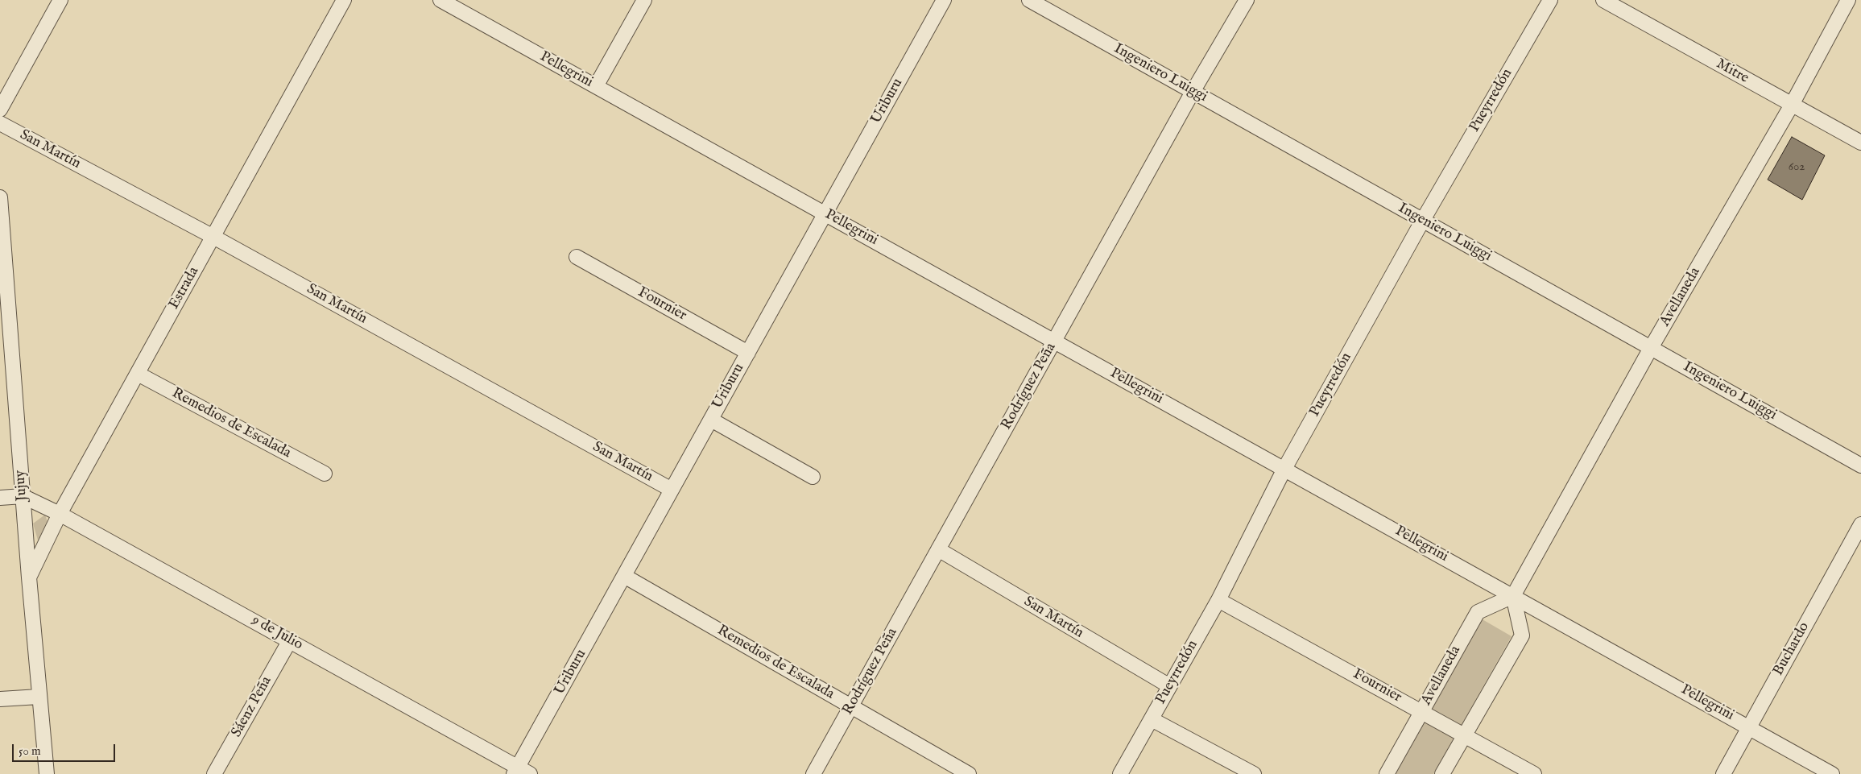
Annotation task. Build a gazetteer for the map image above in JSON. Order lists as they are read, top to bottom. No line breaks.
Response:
{"streets":{"street":["Pellegrini","Mitre","Ingeniero Luiggi","Pueyrredón","Uriburu","San Martín","Estrada","Avellaneda","Fournier","Rodríguez Peña","Remedios de Escalada","Jujuy","9 de Julio","Buchardo","Sáenz Peña"]},"crossings":[["Pellegrini","Pueyrredón"],["Pellegrini","Uriburu"],["Pellegrini","Avellaneda"],["Pellegrini","Rodríguez Peña"],["Pellegrini","Buchardo"],["Mitre","Avellaneda"],["Ingeniero Luiggi","Pueyrredón"],["Ingeniero Luiggi","Avellaneda"],["Ingeniero Luiggi","Rodríguez Peña"],["Pueyrredón","San Martín"],["Pueyrredón","Fournier"],["Uriburu","San Martín"],["Uriburu","Fournier"],["Uriburu","Remedios de Escalada"],["Uriburu","9 de Julio"],["San Martín","Estrada"],["San Martín","Rodríguez Peña"],["Estrada","Remedios de Escalada"],["Estrada","Jujuy"],["Estrada","9 de Julio"],["Avellaneda","Fournier"],["Rodríguez Peña","Remedios de Escalada"],["Jujuy","9 de Julio"],["9 de Julio","Sáenz Peña"]],"house_numbers":["602"],"scale_bar":"50 m"}
